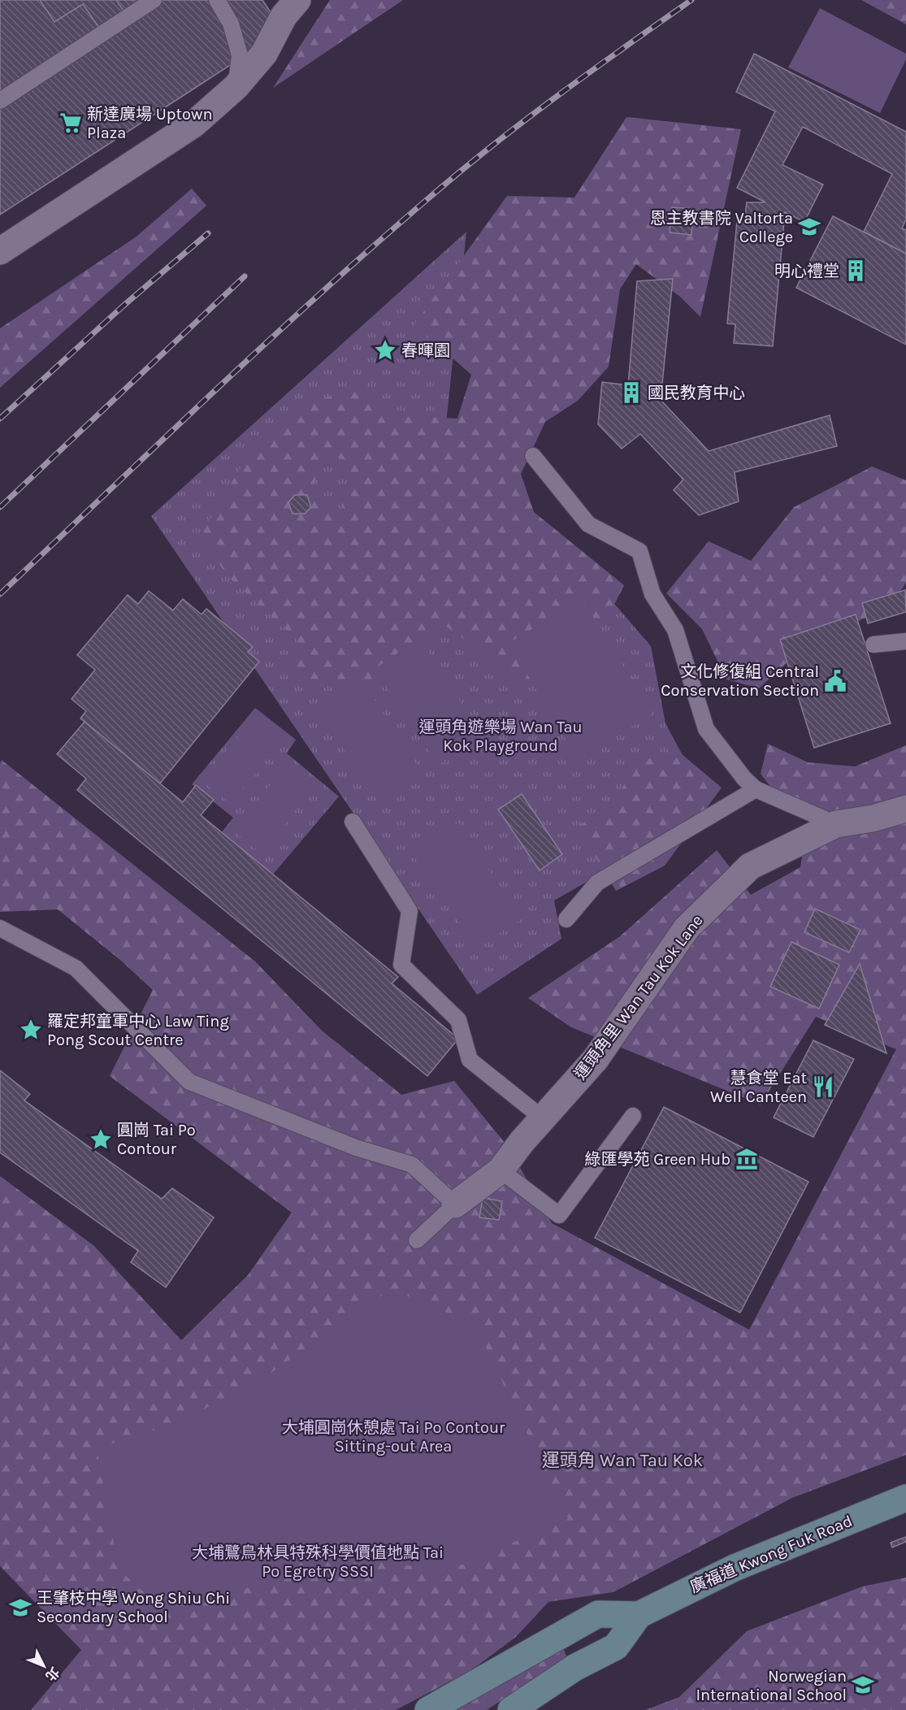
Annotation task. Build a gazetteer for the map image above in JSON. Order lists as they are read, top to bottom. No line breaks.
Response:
{"streets":{"main road":["廣福道 Kwong Fuk Road"],"street":["運頭角里 Wan Tau Kok Lane"]},"districts":["運頭角 Wan Tau Kok"],"parks":["運頭角遊樂場 Wan Tau Kok Playground","大埔圓崗休憩處 Tai Po Contour Sitting-out Area","大埔鷺鳥林具特殊科學價值地點 Tai Po Egretry SSSI"],"places":{"supermarket":["新達廣場 Uptown Plaza"],"school or university":["恩主教書院 Valtorta College","王肇枝中學 Wong Shiu Chi Secondary School","Norwegian International School"],"building":["明心禮堂","國民教育中心"],"place":["春暉園","羅定邦童軍中心 Law Ting Pong Scout Centre","圓崗 Tai Po Contour"],"public building":["文化修復組 Central Conservation Section"],"restaurant":["慧食堂 Eat Well Canteen"],"museum":["綠匯學苑 Green Hub"]},"north":"bottom right"}
